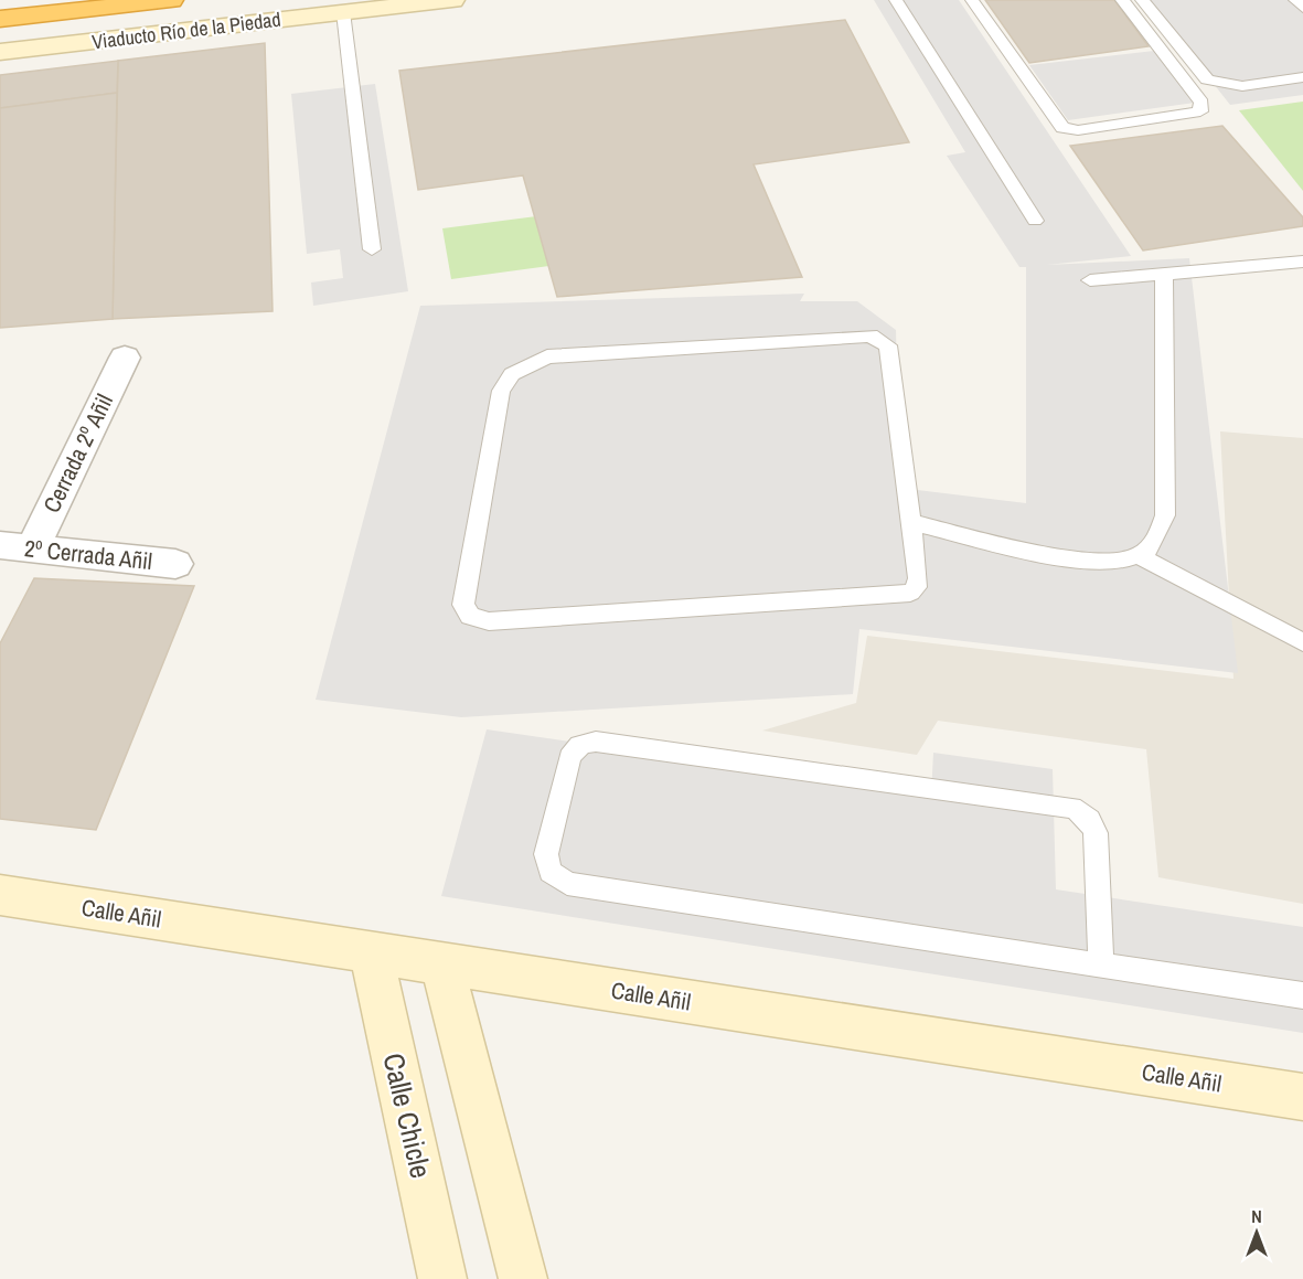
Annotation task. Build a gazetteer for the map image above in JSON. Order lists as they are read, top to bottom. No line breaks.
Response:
{"streets":{"highway":["Viaducto Río de la Piedad"],"street":["Cerrada 2º Añil","2º Cerrada Añil","Calle Añil","Calle Chicle"]},"crossings":[["Cerrada 2º Añil","2º Cerrada Añil"],["Calle Añil","Calle Chicle"]],"north":"top"}
